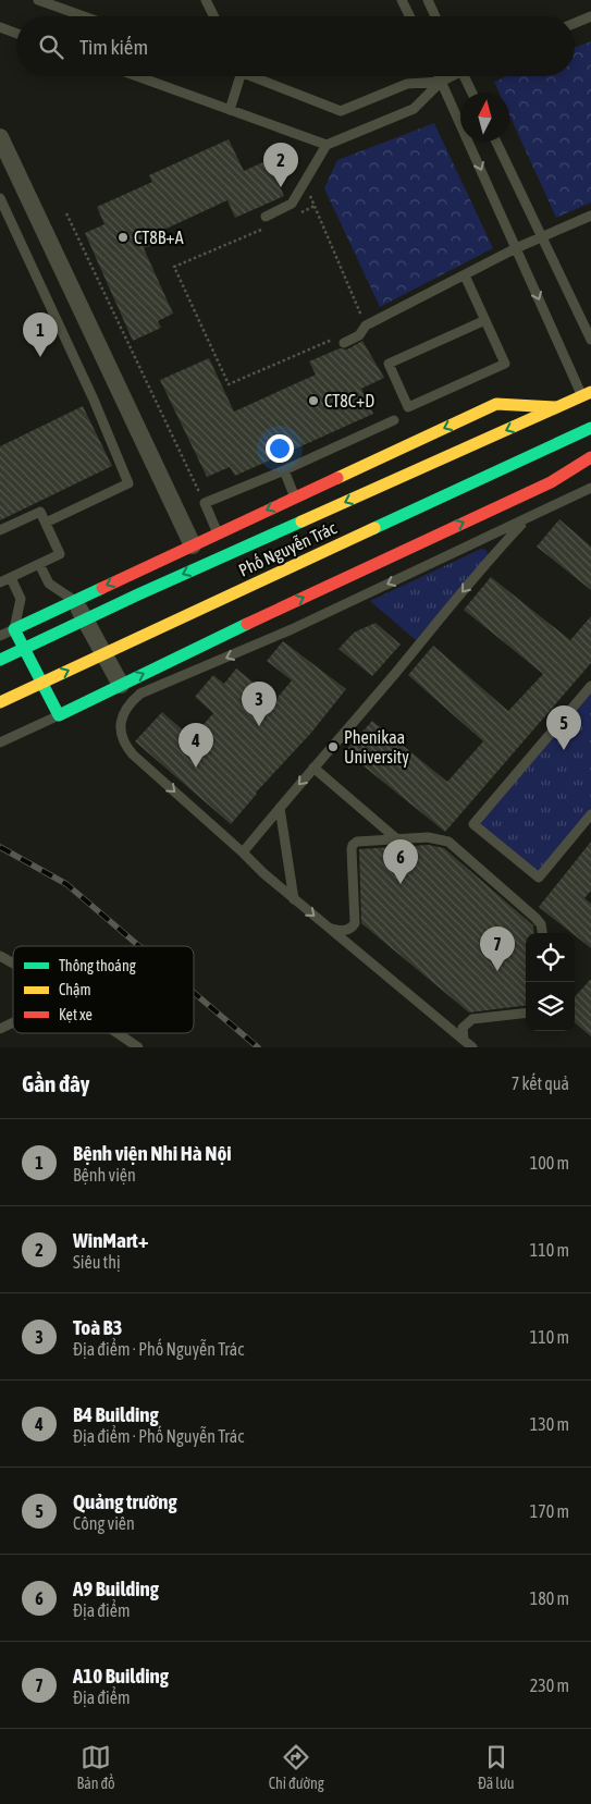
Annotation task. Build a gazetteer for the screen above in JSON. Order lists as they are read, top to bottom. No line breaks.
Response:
{"streets":{"main road":["Phố Nguyễn Trác"]},"places":["CT8B+A","CT8C+D","Phenikaa University"],"legend":["Thông thoáng","Chậm","Kẹt xe"],"north":"top","page":{"search":"Tìm kiếm","pins":["2","1","3","5","4","6","7"],"heading":["Gần đây","7 kết quả"],"list":[{"mark":"1","name":"Bệnh viện Nhi Hà Nội","note":"Bệnh viện","value":"100 m"},{"mark":"2","name":"WinMart+","note":"Siêu thị","value":"110 m"},{"mark":"3","name":"Toà B3","note":"Địa điểm · Phố Nguyễn Trác","value":"110 m"},{"mark":"4","name":"B4 Building","note":"Địa điểm · Phố Nguyễn Trác","value":"130 m"},{"mark":"5","name":"Quảng trường","note":"Công viên","value":"170 m"},{"mark":"6","name":"A9 Building","note":"Địa điểm","value":"180 m"},{"mark":"7","name":"A10 Building","note":"Địa điểm","value":"230 m"}],"nav":["Bản đồ","Chỉ đường","Đã lưu"]}}
